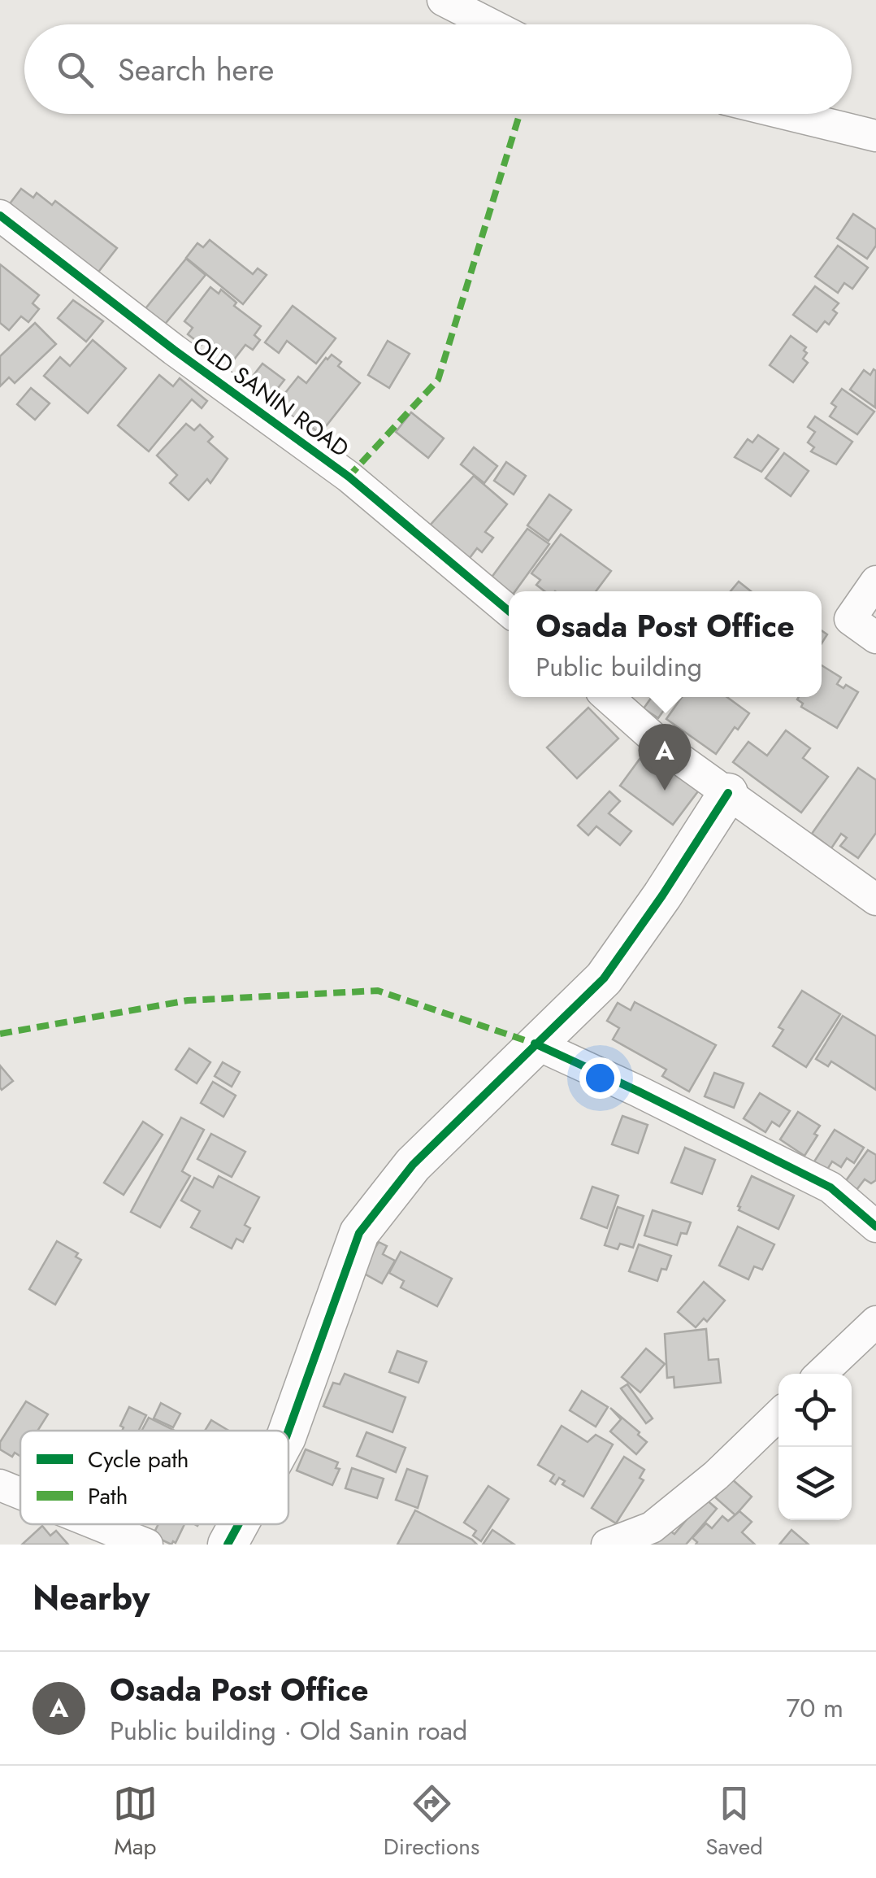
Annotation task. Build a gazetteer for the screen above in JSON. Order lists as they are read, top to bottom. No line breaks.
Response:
{"streets":{"street":["OLD SANIN ROAD"]},"legend":["Cycle path","Path"],"page":{"search":"Search here","popup":["Osada Post Office","Public building"],"pins":"A","heading":"Nearby","list":[{"mark":"A","name":"Osada Post Office","note":"Public building · Old Sanin road","value":"70 m"}],"nav":["Map","Directions","Saved"]}}
